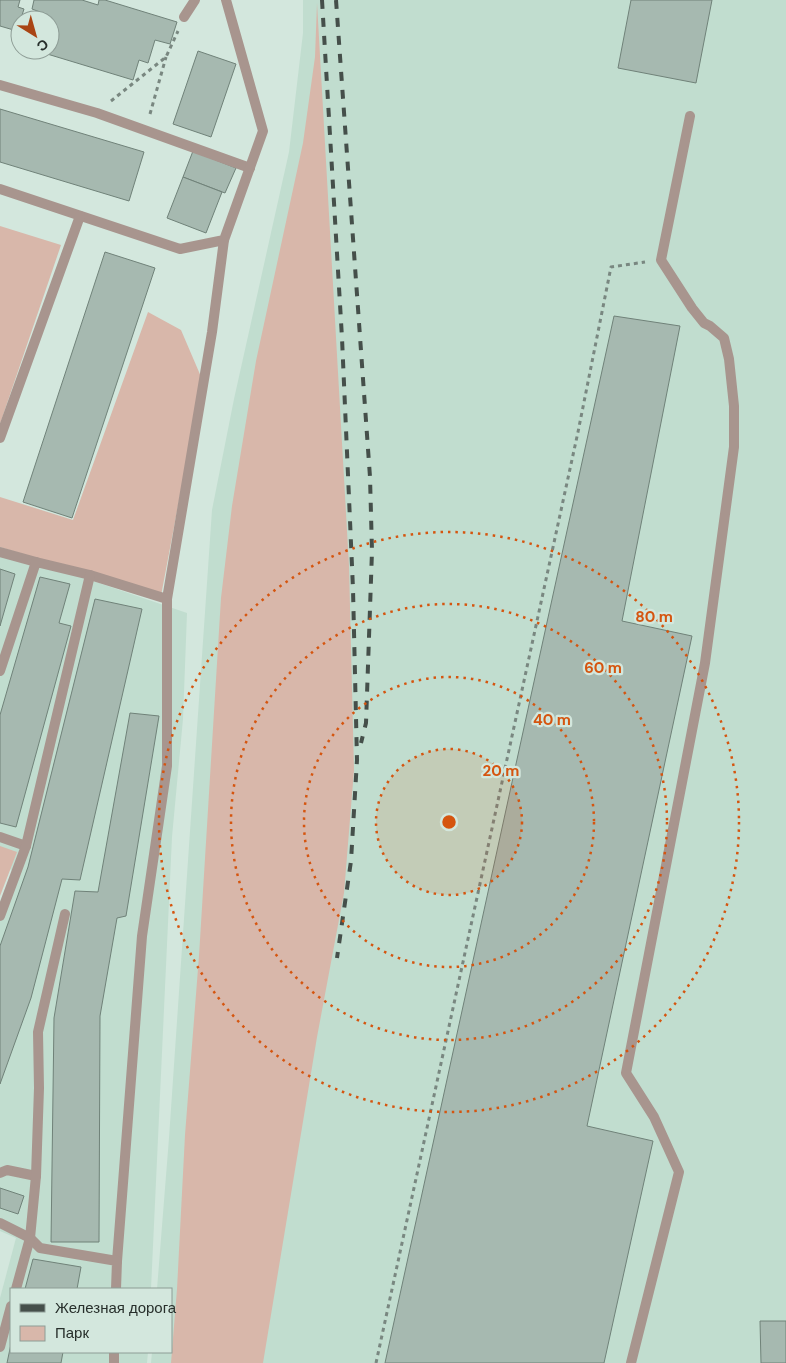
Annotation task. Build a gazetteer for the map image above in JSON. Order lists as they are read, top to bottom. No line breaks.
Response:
{"legend":["Железная дорога","Парк"],"north":"bottom right","rings":["80 m","60 m","40 m","20 m"]}
